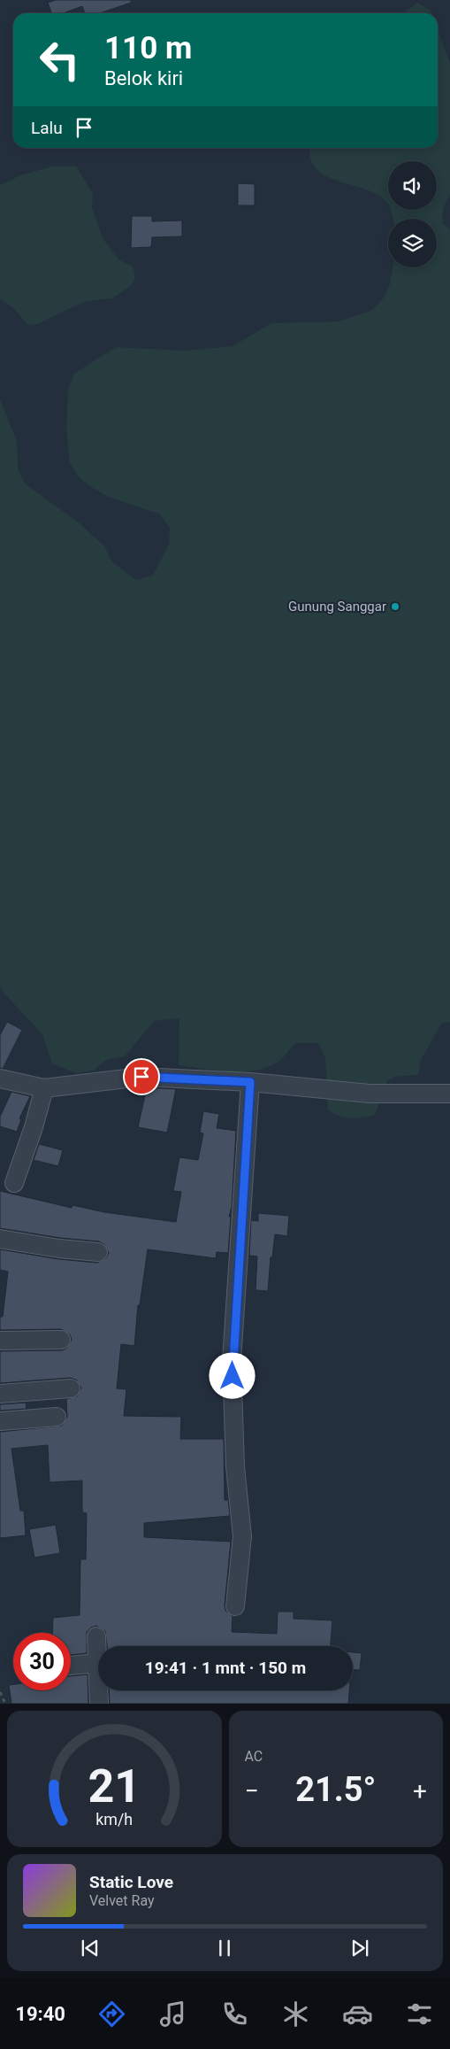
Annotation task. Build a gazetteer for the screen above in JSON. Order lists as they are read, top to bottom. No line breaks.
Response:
{"places":["Gunung Sanggar"],"page":{"turn":["110 m","Belok kiri"],"then":"Lalu","limit":"30","trip":"19:41 · 1 mnt · 150 m","tile":"AC","heat":["−","21.5°","+"],"song":["Static Love","Velvet Ray"],"tabs":"19:40","gauge":["21","km/h"]}}
